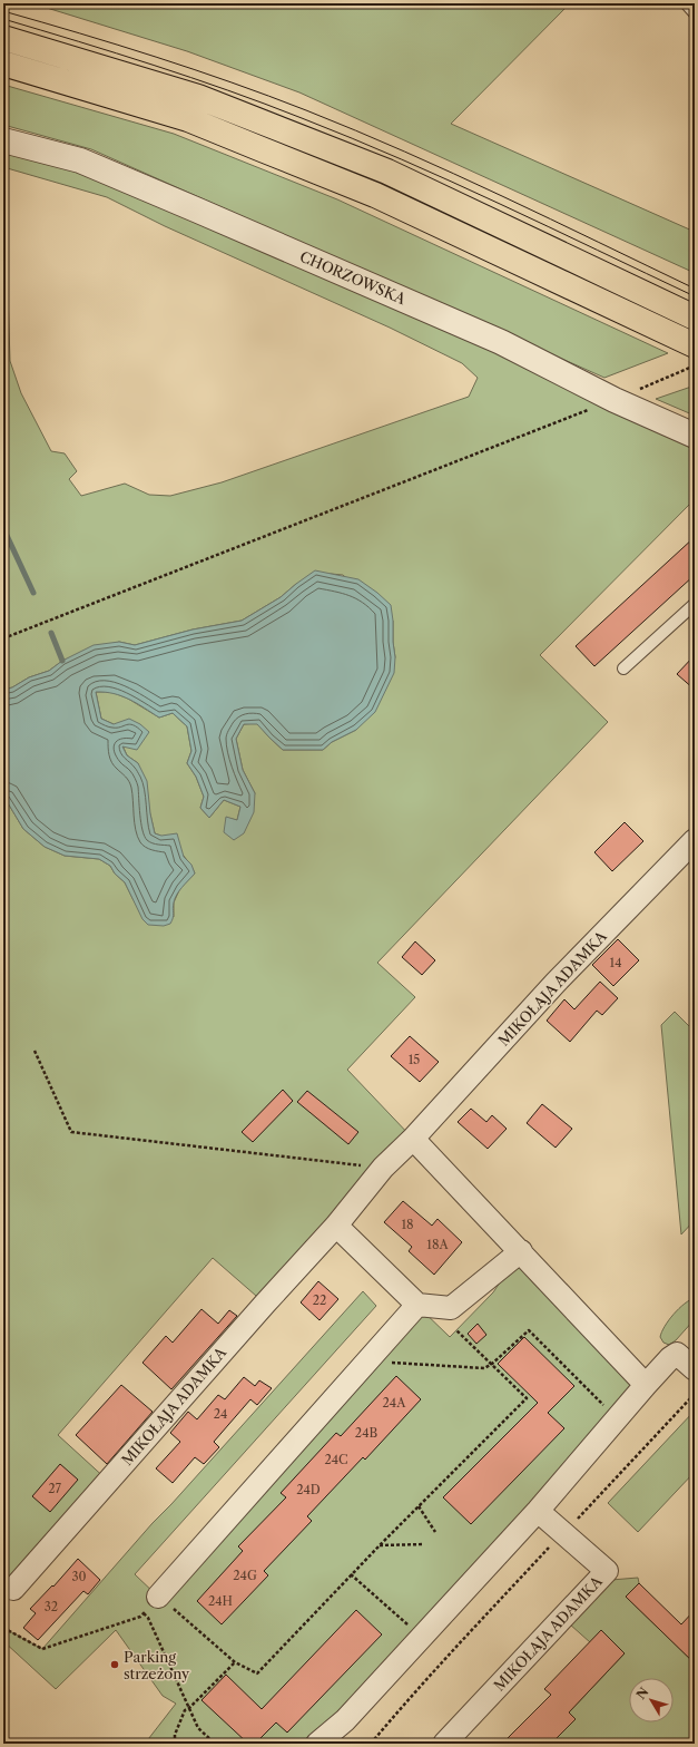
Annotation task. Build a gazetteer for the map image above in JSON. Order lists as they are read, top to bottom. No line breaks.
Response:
{"streets":{"street":["CHORZOWSKA","MIKOŁAJA ADAMKA"]},"places":["Parking strzeżony"],"house_numbers":["14","15","18","18A","22","24A","24","24B","24C","27","24D","24G","30","24H","32"],"north":"top left"}
